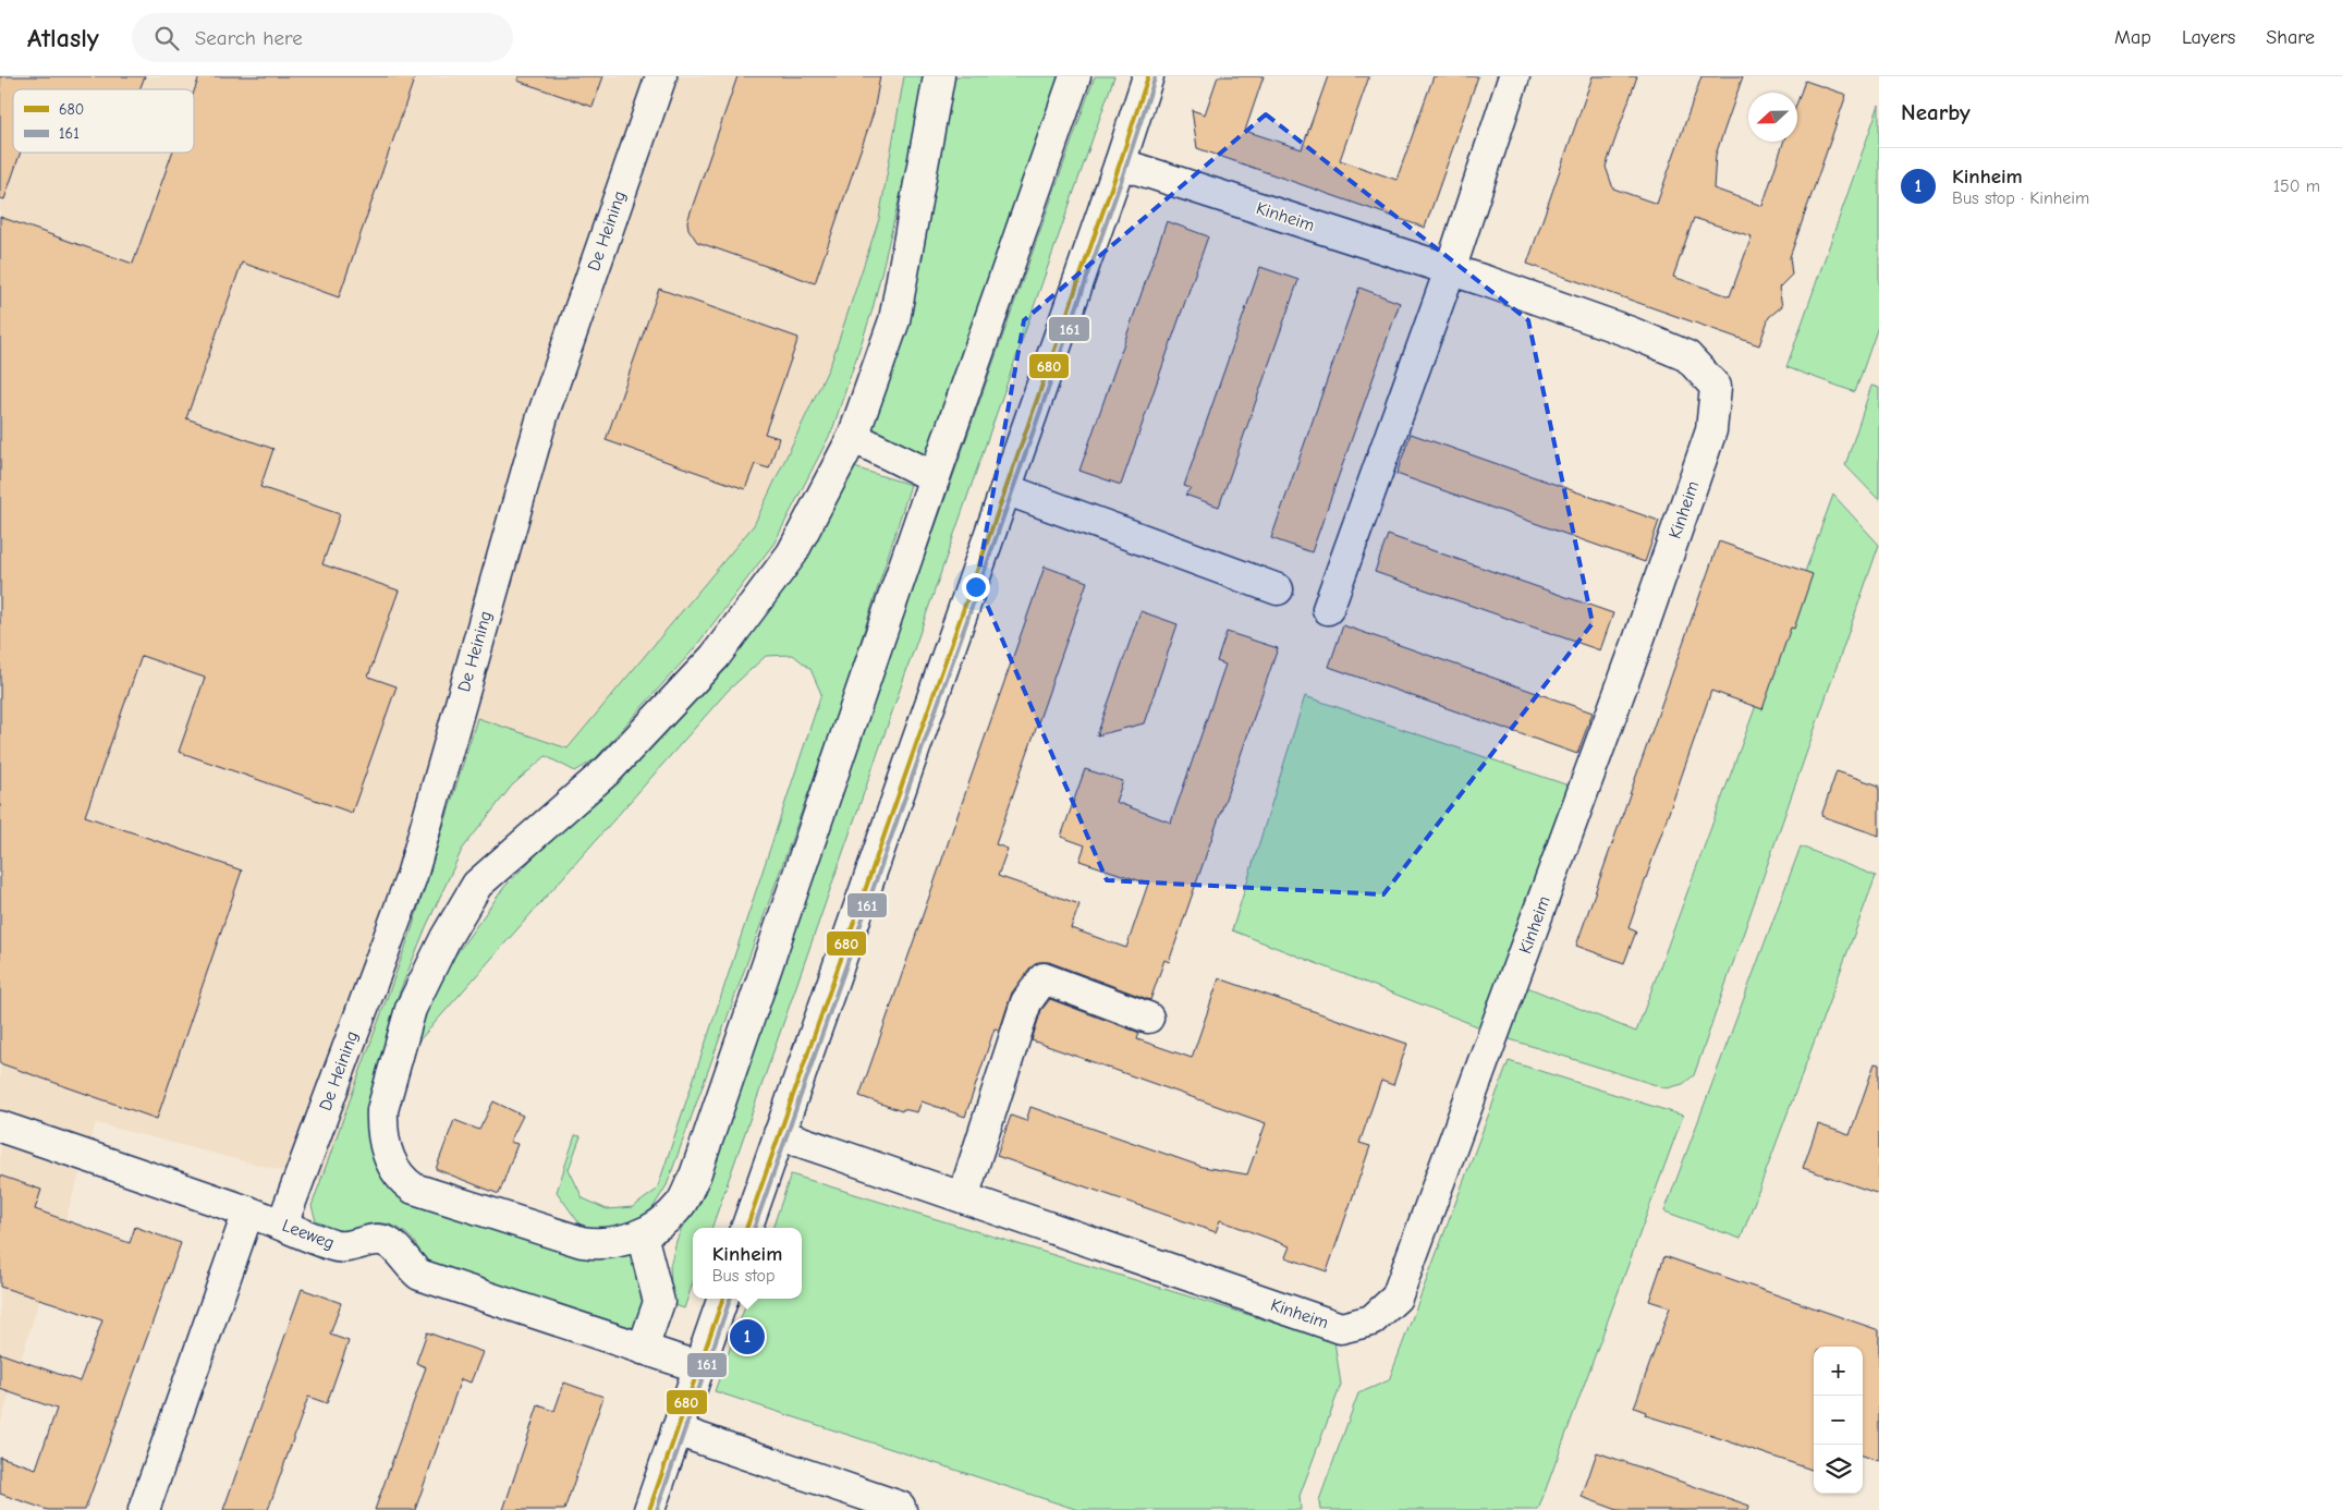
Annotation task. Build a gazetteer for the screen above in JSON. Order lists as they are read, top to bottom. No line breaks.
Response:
{"streets":{"street":["Kinheim","De Heining","Leeweg"]},"crossings":[["De Heining","Leeweg"]],"lines":["transit line 680","transit line 161"],"legend":["680","161"],"north":"left","page":{"header":"Atlasly","search":"Search here","nav":["Map","Layers","Share"],"heading":"Nearby","list":[{"mark":"1","name":"Kinheim","note":"Bus stop · Kinheim","value":"150 m"}],"popup":["Kinheim","Bus stop"],"pins":"1","map_buttons":["+","−"]}}
